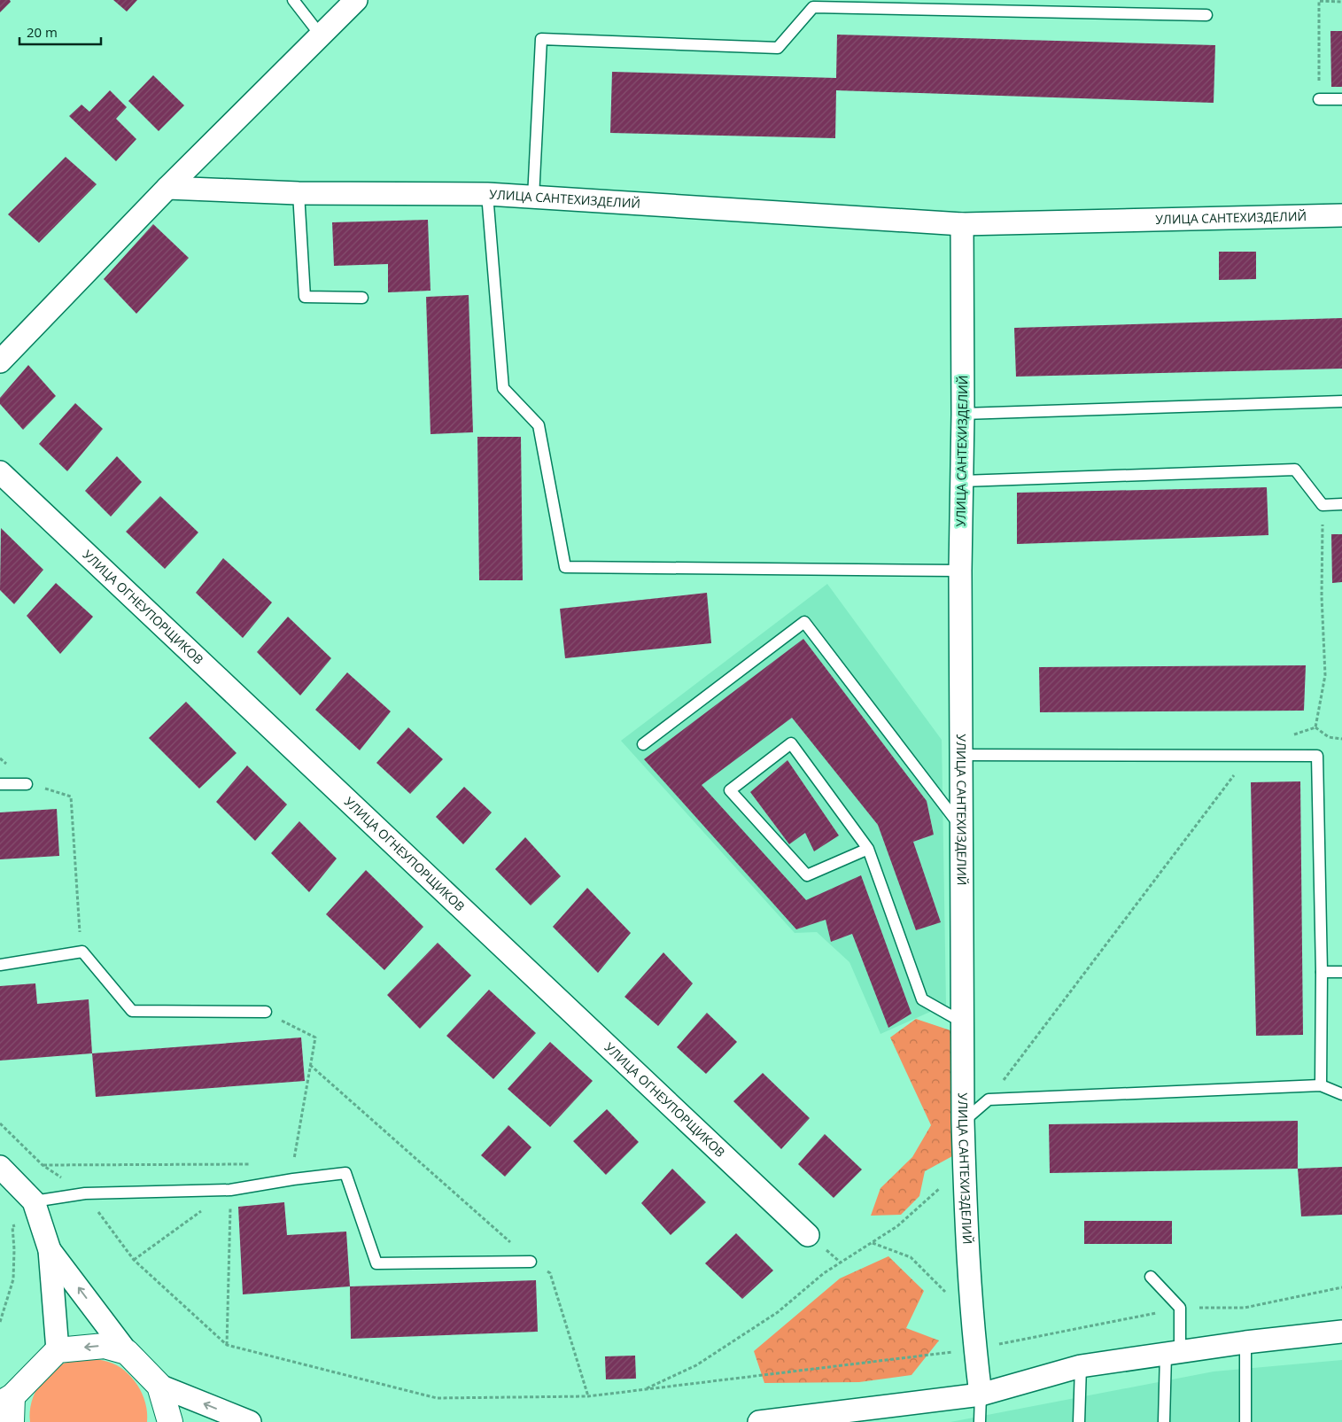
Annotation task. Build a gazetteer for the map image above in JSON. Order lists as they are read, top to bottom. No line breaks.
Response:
{"streets":{"street":["УЛИЦА САНТЕХИЗДЕЛИЙ","УЛИЦА ОГНЕУПОРЩИКОВ"]},"scale_bar":"20 m"}
